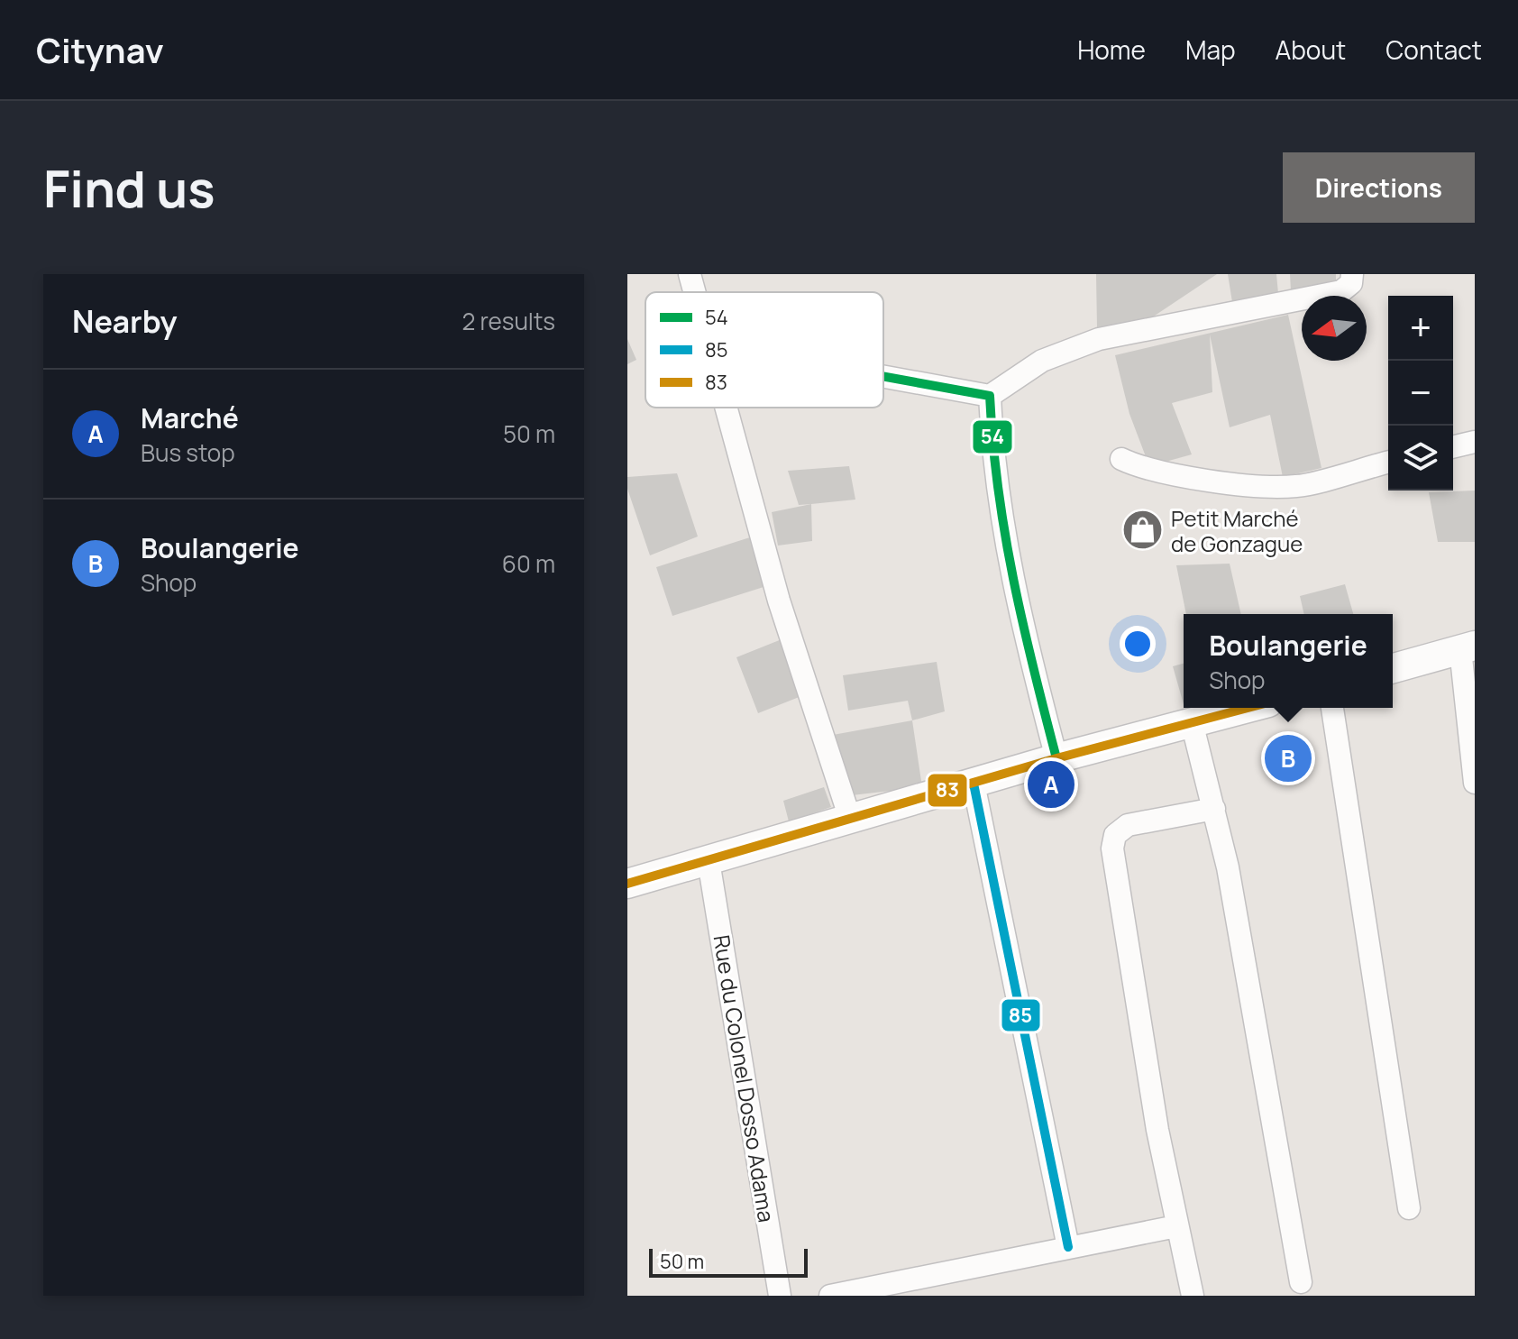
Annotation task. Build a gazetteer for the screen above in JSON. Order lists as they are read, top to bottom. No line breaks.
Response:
{"streets":{"street":["Rue du Colonel Dosso Adama"]},"places":{"shop":["Petit Marché de Gonzague"]},"lines":["transit line 54","transit line 83","transit line 85"],"legend":["54","85","83"],"scale_bar":"50 m","north":"left","page":{"header":"Citynav","nav":["Home","Map","About","Contact"],"buttons":"Directions","title":"Find us","heading":["Nearby","2 results"],"map_buttons":["+","−"],"list":[{"mark":"A","name":"Marché","note":"Bus stop","value":"50 m"},{"mark":"B","name":"Boulangerie","note":"Shop","value":"60 m"}],"popup":["Boulangerie","Shop"],"pins":["B","A"],"scale":"50 m"}}
